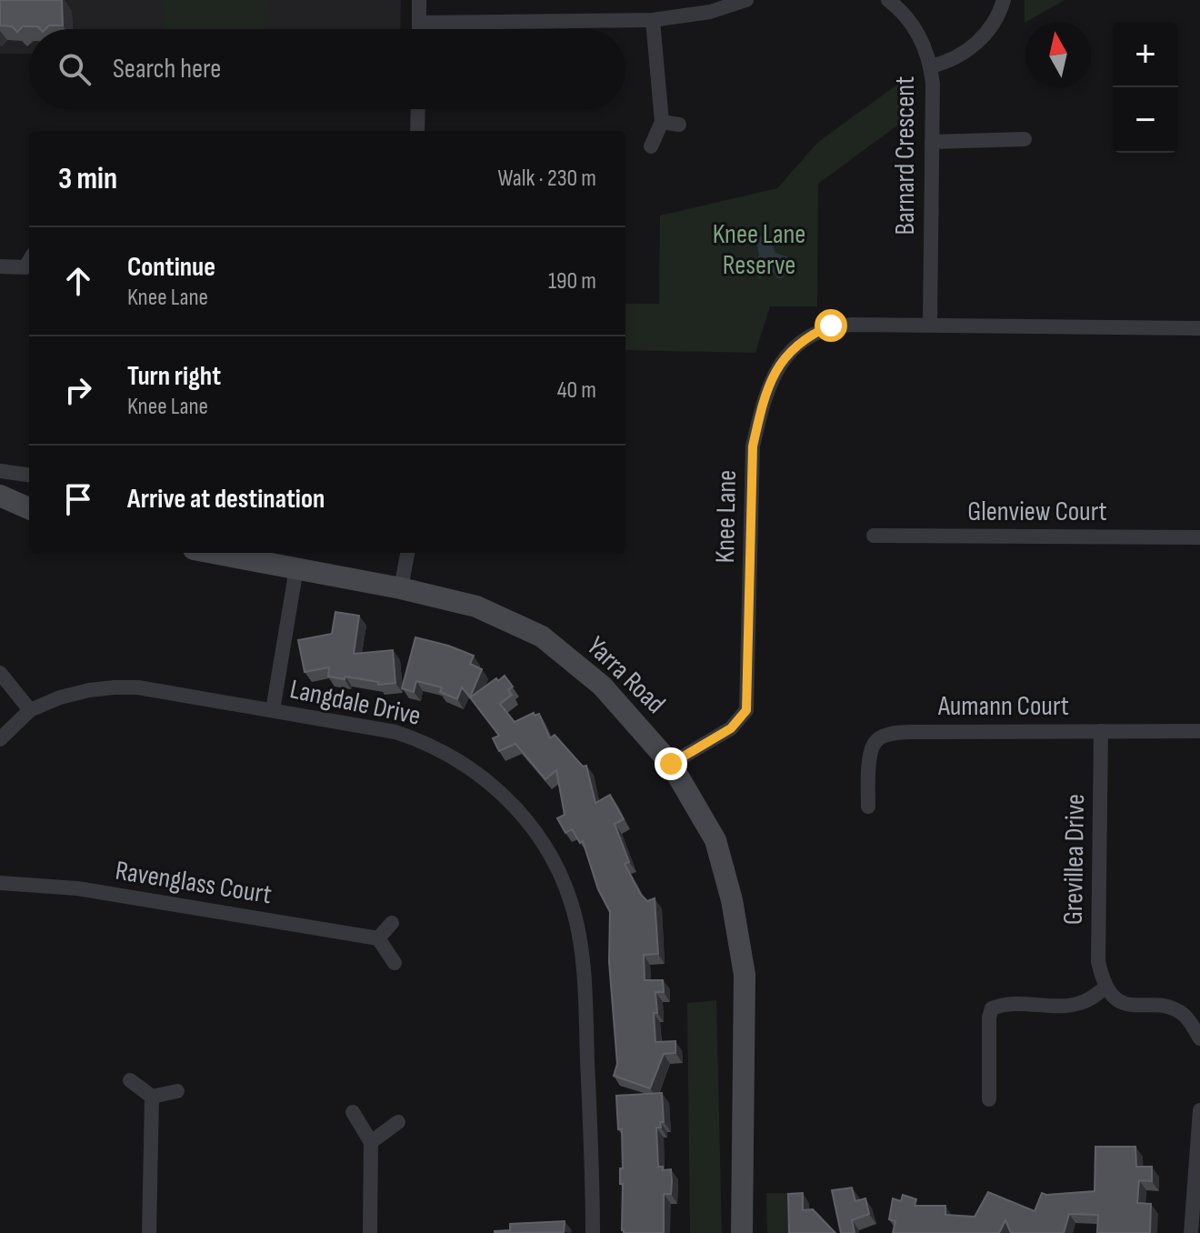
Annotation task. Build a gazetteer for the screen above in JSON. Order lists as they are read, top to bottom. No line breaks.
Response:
{"streets":{"main road":["Yarra Road"],"street":["Barnard Crescent","Glenview Court","Knee Lane","Langdale Drive","Aumann Court","Grevillea Drive","Ravenglass Court"]},"crossings":[["Barnard Crescent","Knee Lane"],["Knee Lane","Yarra Road"],["Aumann Court","Grevillea Drive"]],"parks":["Knee Lane Reserve"],"north":"top","page":{"map_buttons":["+","−"],"search":"Search here","heading":["3 min","Walk · 230 m"],"list":[["Continue","Knee Lane","190 m"],["Turn right","Knee Lane","40 m"],"Arrive at destination"]}}
